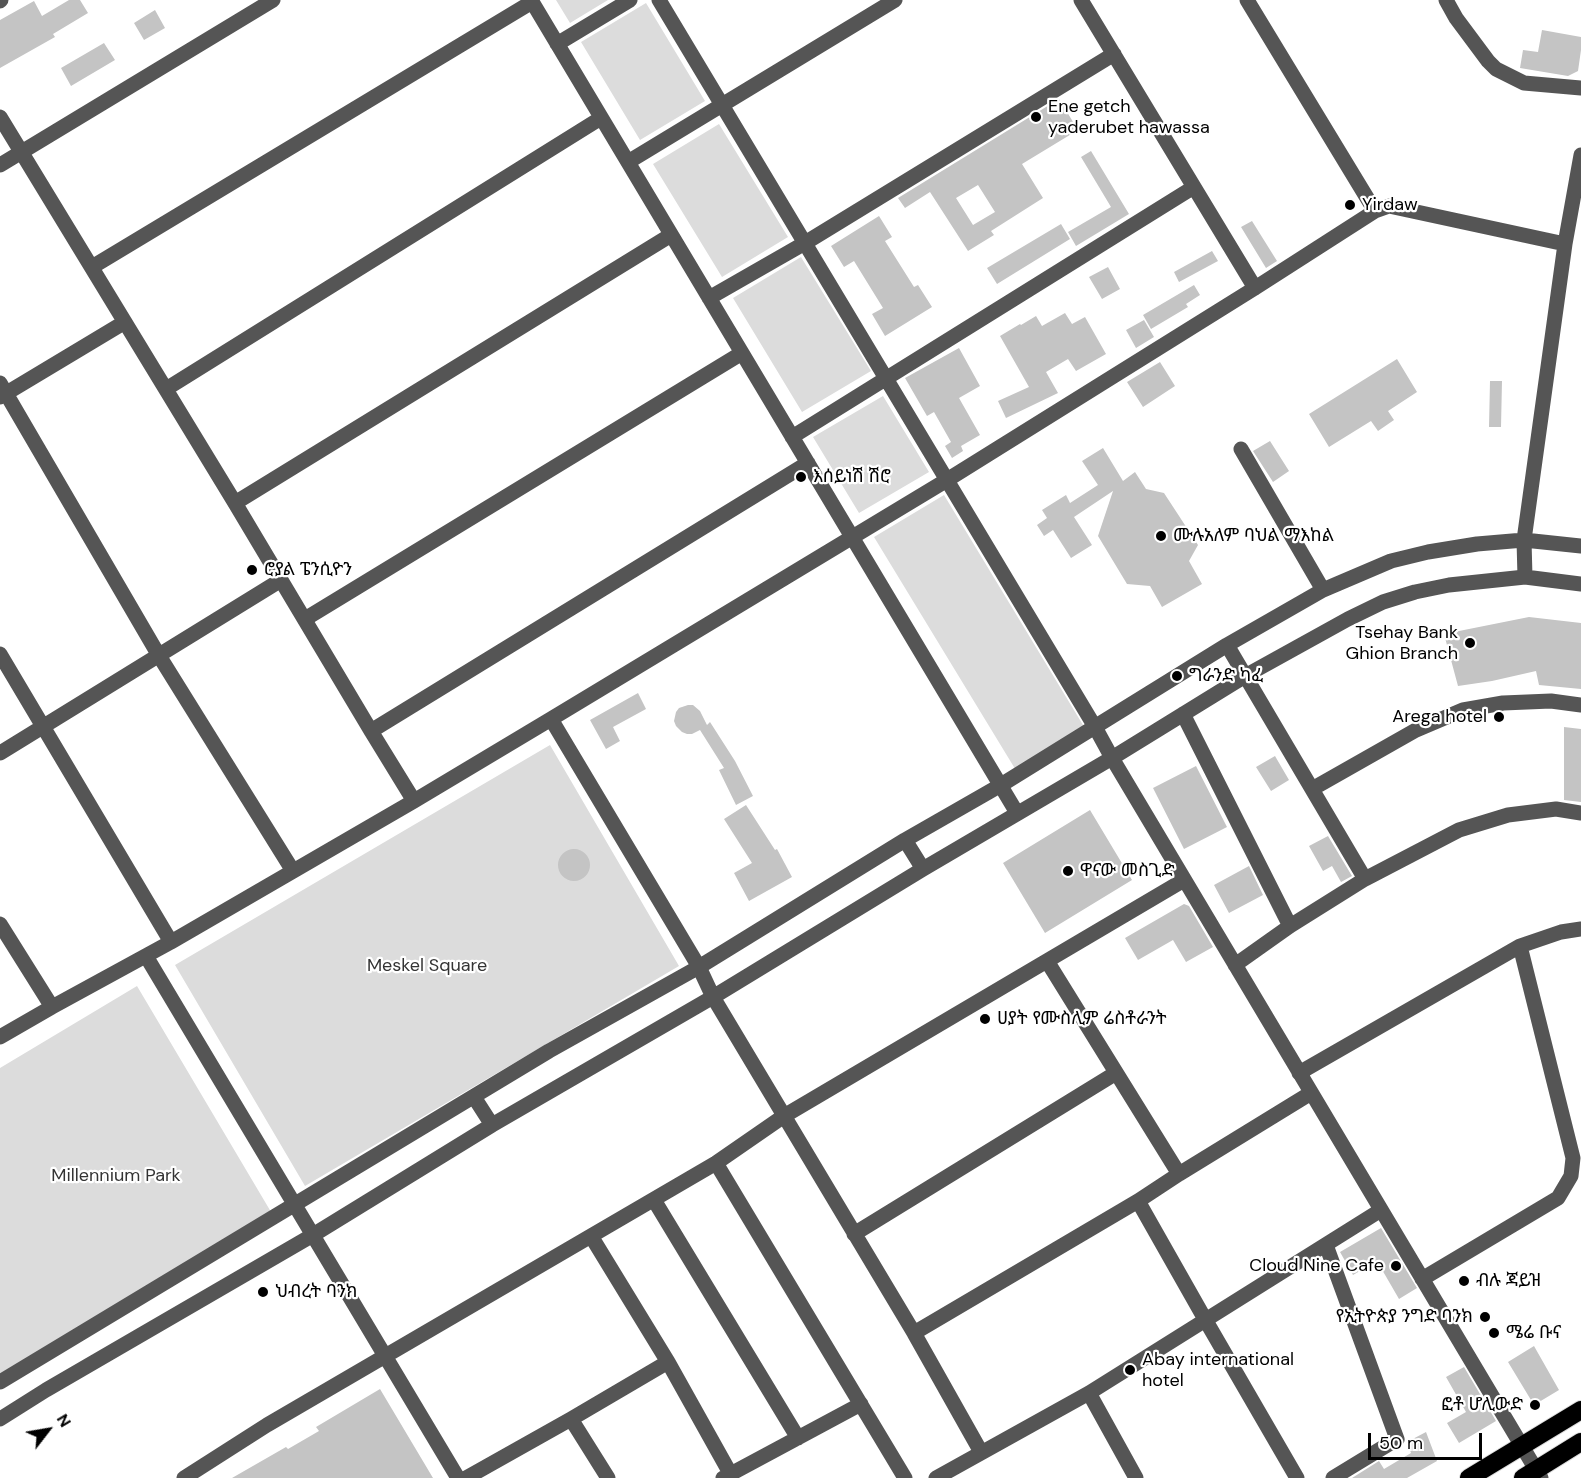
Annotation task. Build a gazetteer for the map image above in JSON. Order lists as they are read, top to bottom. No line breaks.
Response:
{"parks":["Meskel Square","Millennium Park"],"places":["Ene getch yaderubet hawassa","Yirdaw","እሰይነሽ ሽሮ","ሙሉአለም ባህል ማእከል","ሮያል ፔንሲዮን","Tsehay Bank Ghion Branch","ግራንድ ካፈ","Arega hotel","ዋናው መስጊድ","ሀያት የሙስሊም ሬስቶራንት","Cloud Nine Cafe","ብሉ ጃይዝ","ህብረት ባንክ","የኢትዮጵያ ንግድ ባንክ","ሜሬ ቡና","Abay international hotel","ፎቶ ሆሊውድ"],"scale_bar":"50 m","north":"top right"}
